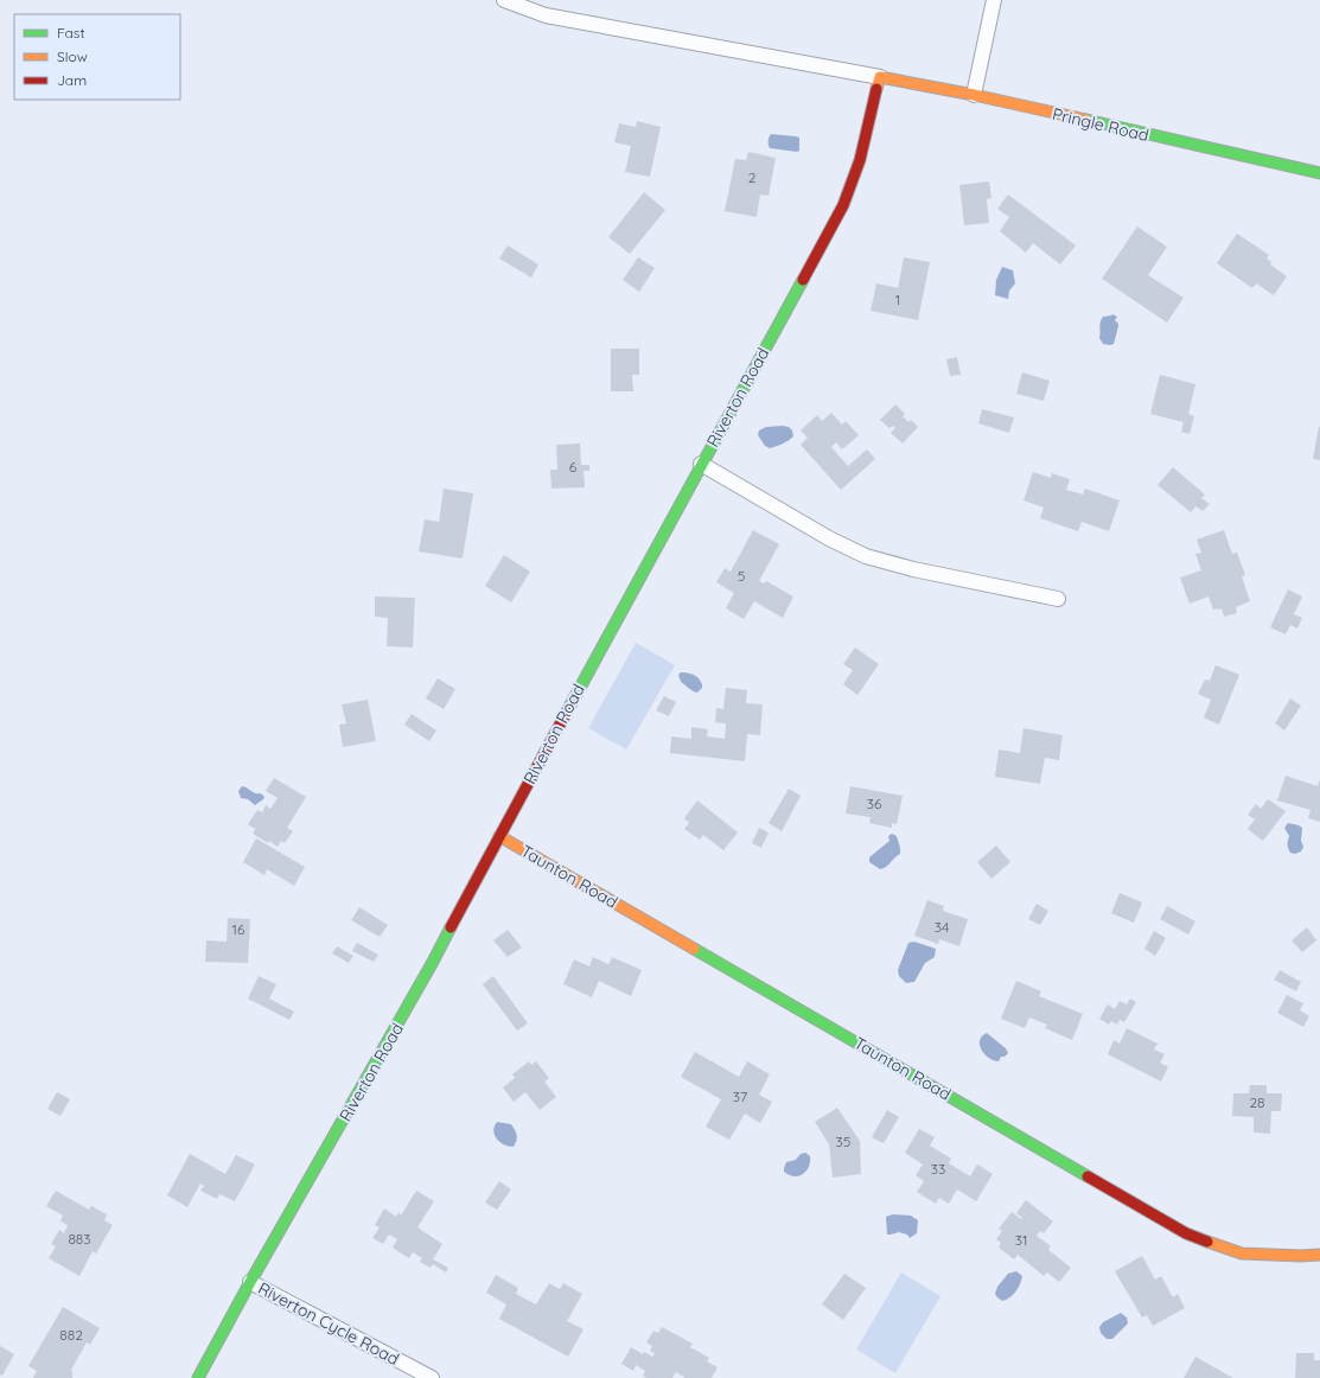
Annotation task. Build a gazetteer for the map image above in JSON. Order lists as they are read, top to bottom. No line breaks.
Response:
{"streets":{"street":["Pringle Road","Riverton Road","Taunton Road","Riverton Cycle Road"]},"crossings":[["Pringle Road","Riverton Road"],["Riverton Road","Taunton Road"],["Riverton Road","Riverton Cycle Road"]],"house_numbers":["2","1","6","5","36","34","16","37","28","35","33","883","31","882"],"legend":["Fast","Slow","Jam"]}
